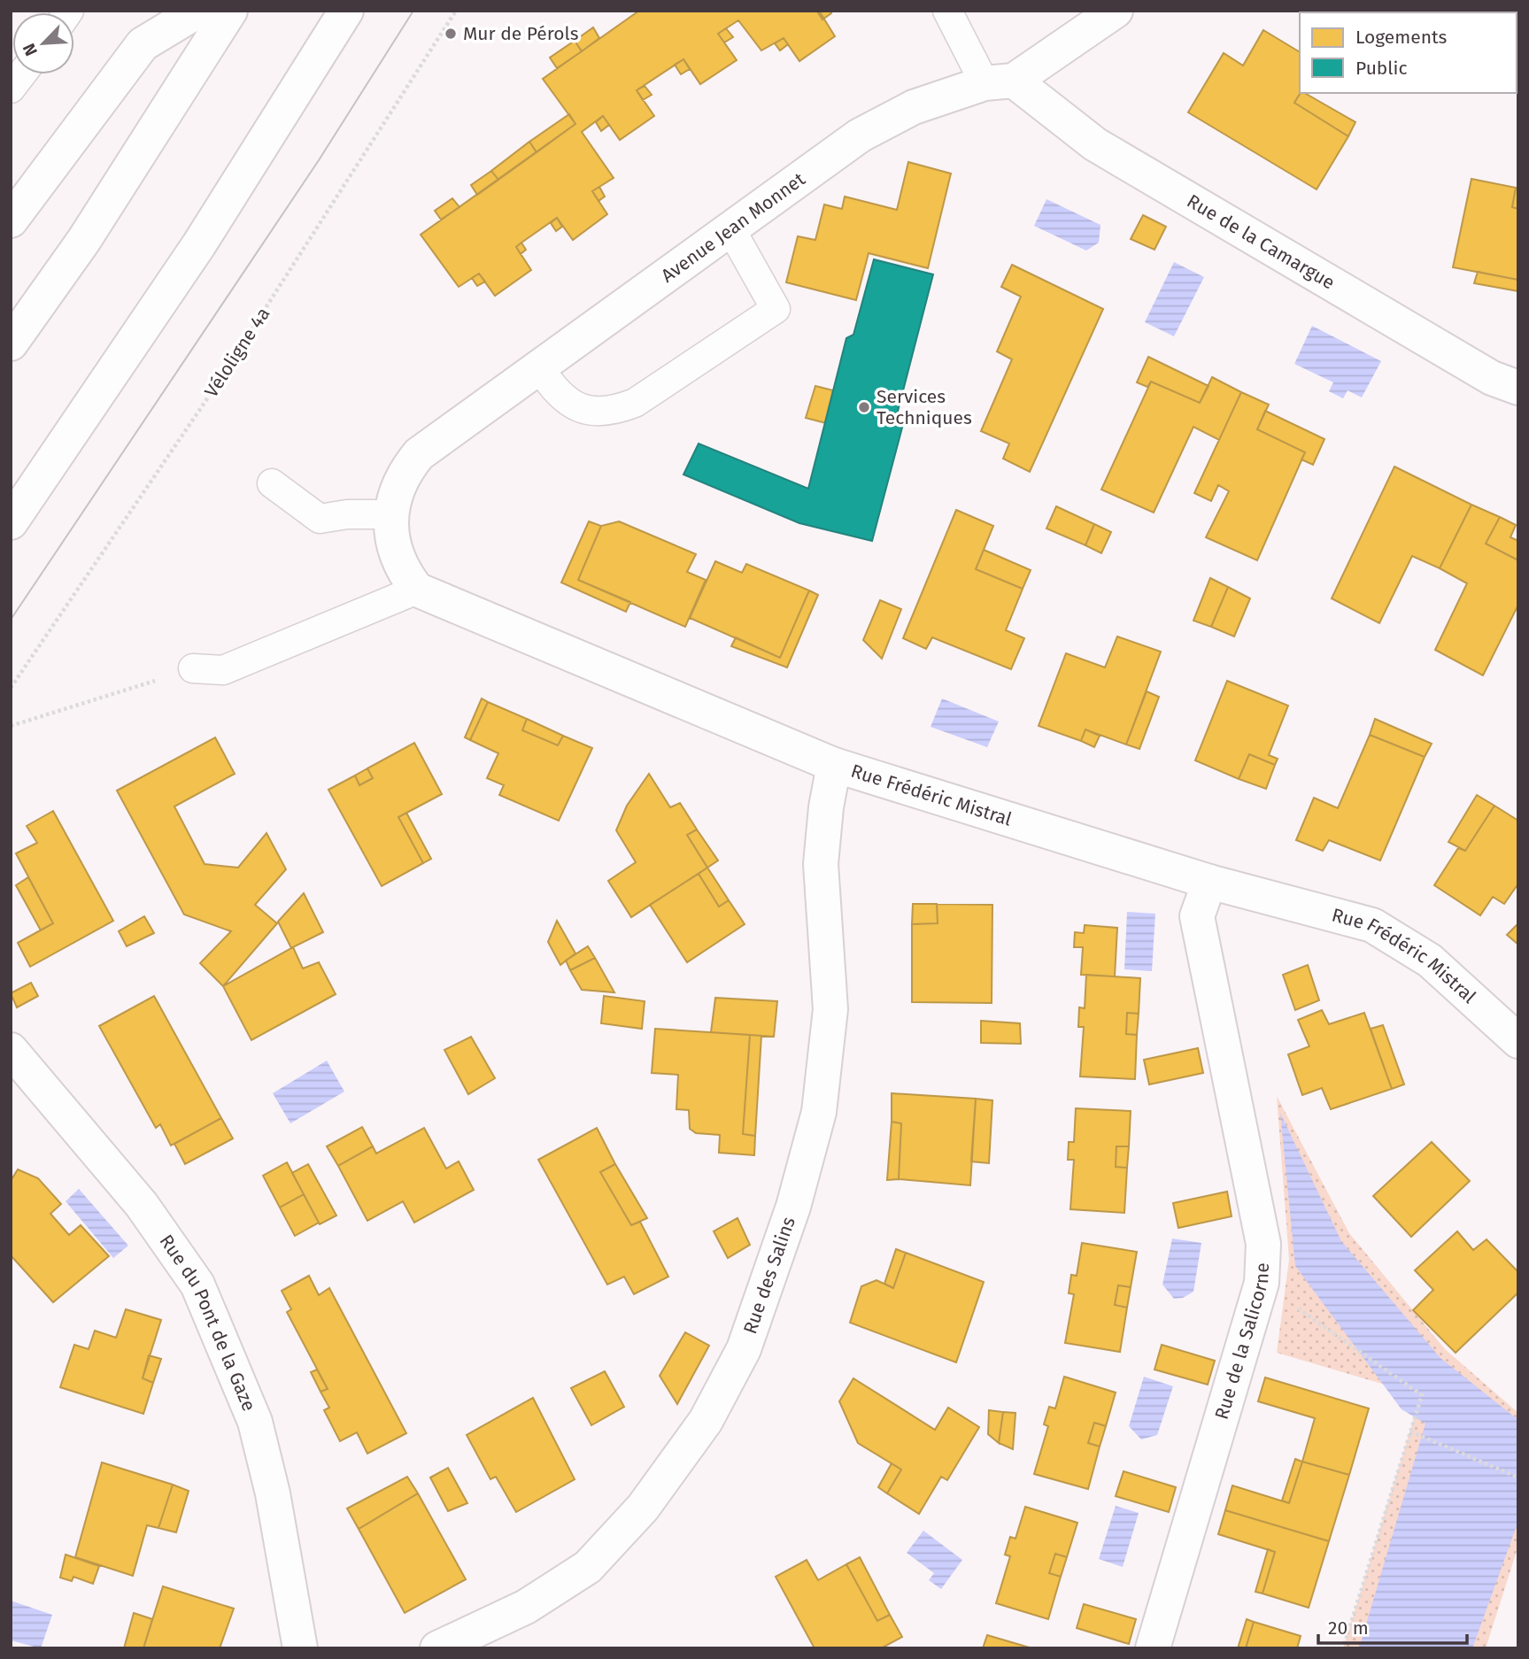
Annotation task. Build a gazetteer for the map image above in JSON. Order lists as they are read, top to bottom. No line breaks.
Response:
{"streets":{"main road":["Avenue Jean Monnet","Rue de la Camargue","Rue Frédéric Mistral","Rue des Salins","Rue du Pont de la Gaze","Rue de la Salicorne"],"path":["Véloligne 4a"]},"crossings":[["Avenue Jean Monnet","Rue de la Camargue"],["Rue Frédéric Mistral","Rue des Salins"],["Rue Frédéric Mistral","Rue de la Salicorne"]],"places":["Mur de Pérols","Services Techniques"],"legend":["Logements","Public"],"scale_bar":"20 m","north":"bottom left"}
